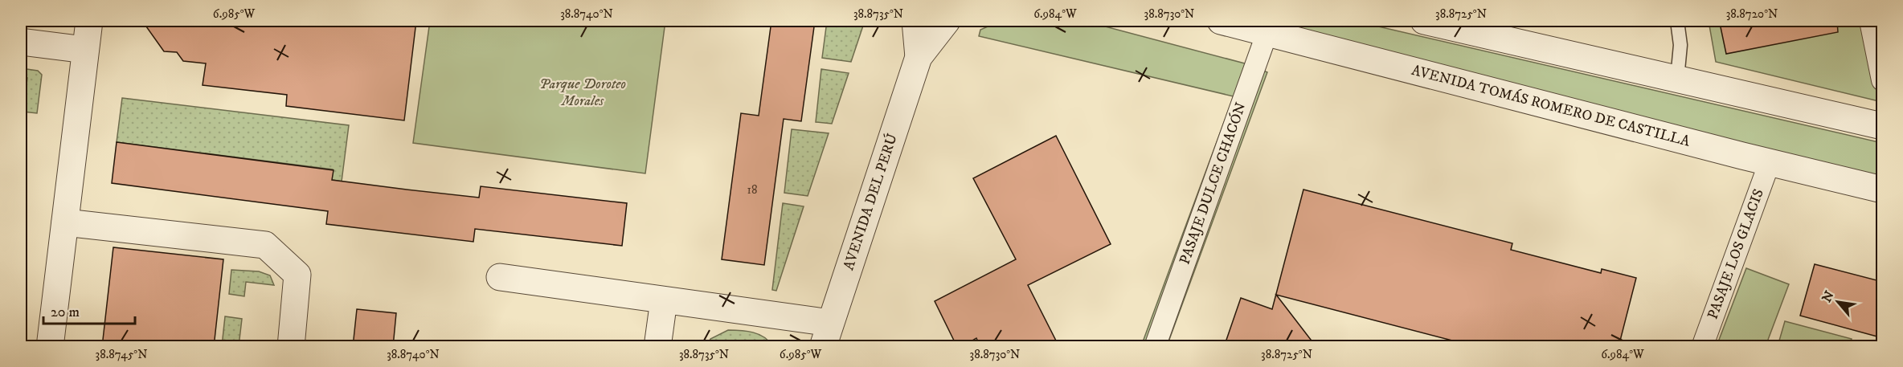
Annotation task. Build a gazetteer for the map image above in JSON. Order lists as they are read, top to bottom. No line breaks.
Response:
{"streets":{"street":["AVENIDA TOMÁS ROMERO DE CASTILLA","PASAJE DULCE CHACÓN","AVENIDA DEL PERÚ","PASAJE LOS GLACIS"]},"crossings":[["AVENIDA TOMÁS ROMERO DE CASTILLA","PASAJE DULCE CHACÓN"],["AVENIDA TOMÁS ROMERO DE CASTILLA","PASAJE LOS GLACIS"]],"parks":["Parque Doroteo Morales"],"house_numbers":["18"],"scale_bar":"20 m","north":"top left","coordinates":["6.985°W","38.8740°N","38.8735°N","6.984°W","38.8730°N","38.8725°N","38.8720°N","38.8745°N"]}
